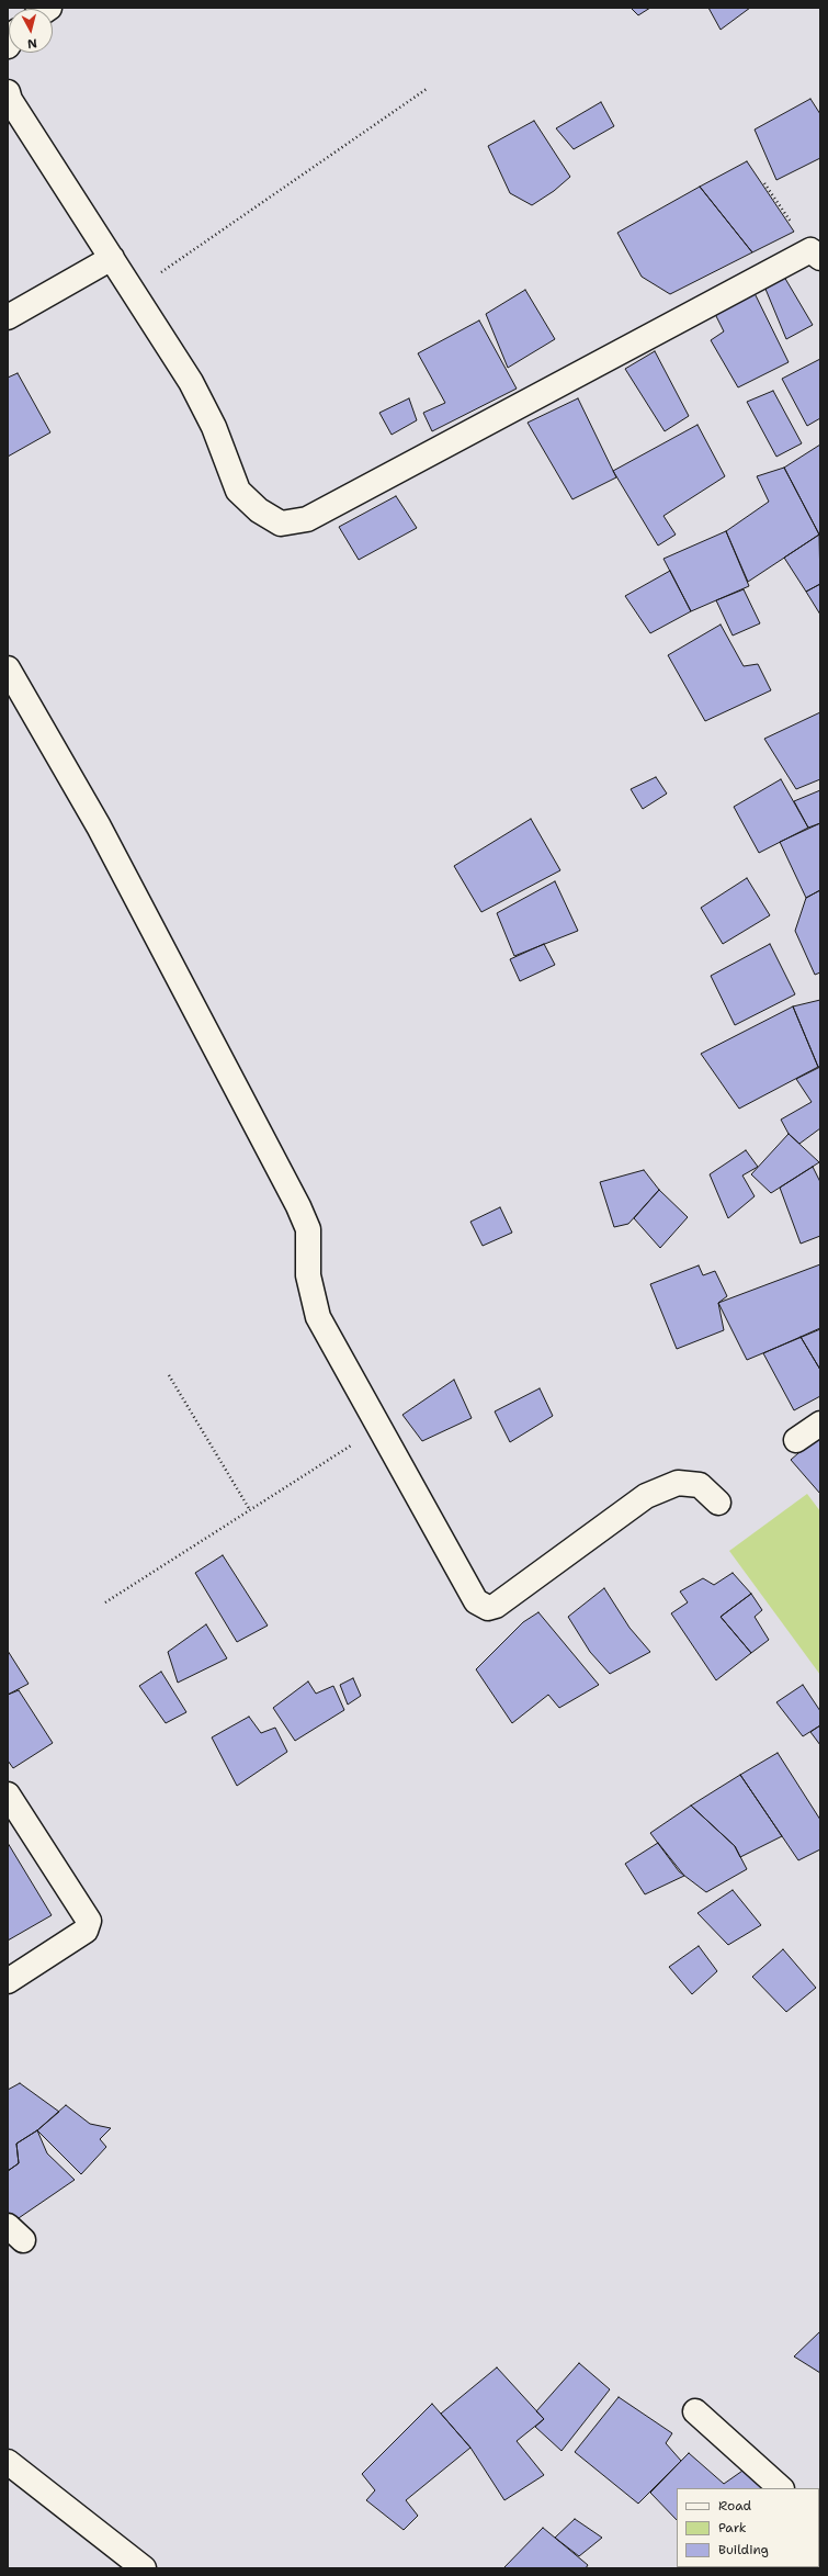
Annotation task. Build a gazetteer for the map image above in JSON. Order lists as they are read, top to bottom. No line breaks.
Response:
{"legend":["Road","Park","Building"],"north":"bottom"}
